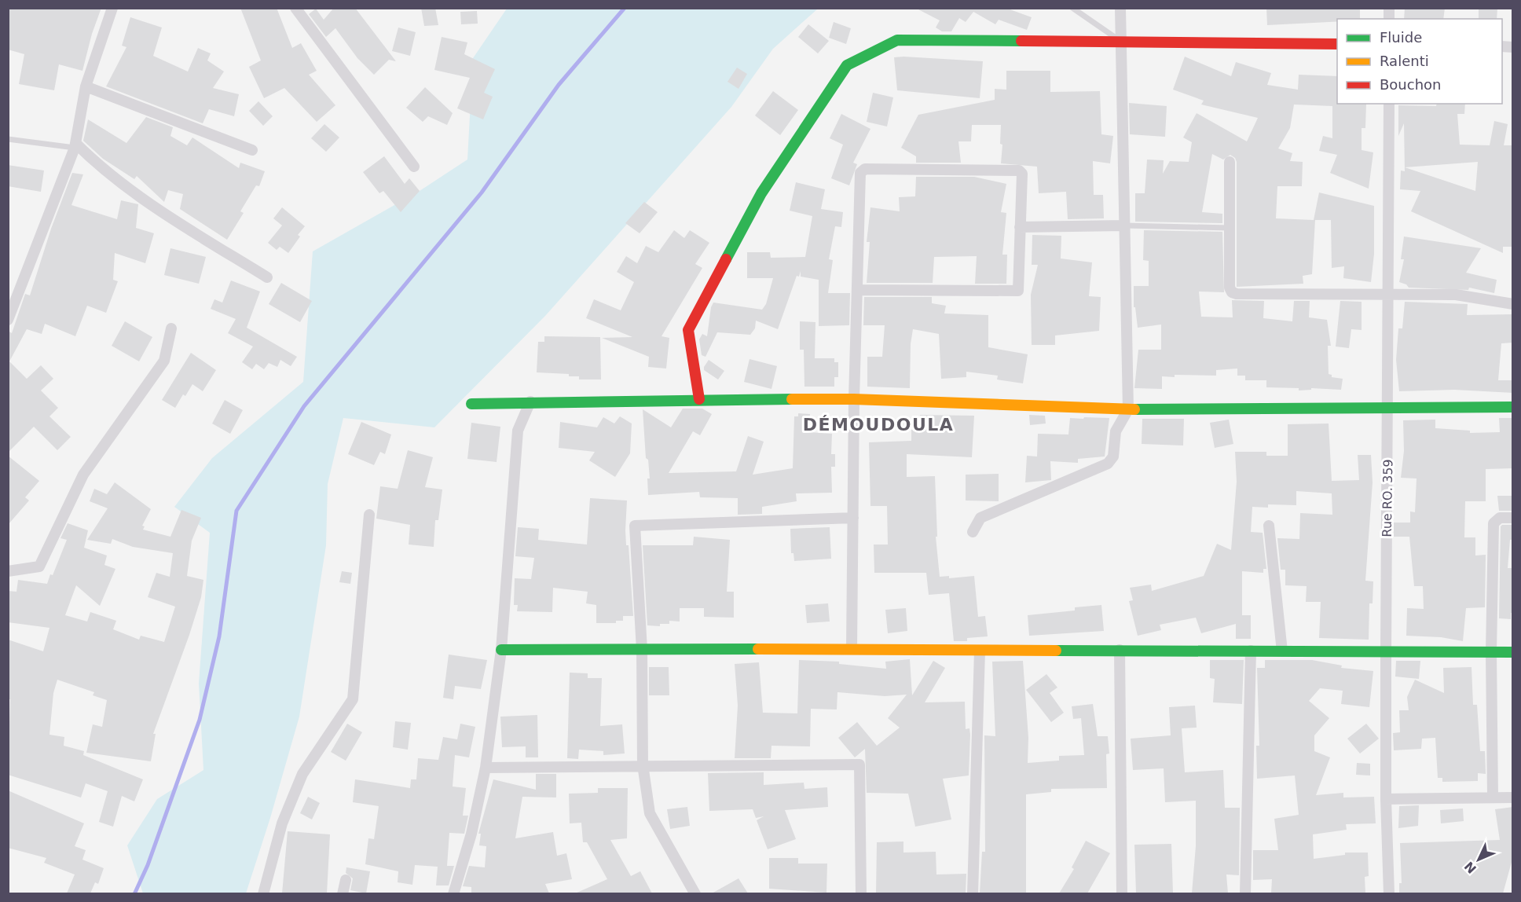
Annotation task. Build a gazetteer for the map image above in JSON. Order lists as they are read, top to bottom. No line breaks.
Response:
{"streets":{"street":["Rue RO. 359"]},"districts":["DÉMOUDOULA"],"legend":["Fluide","Ralenti","Bouchon"],"north":"bottom left"}
